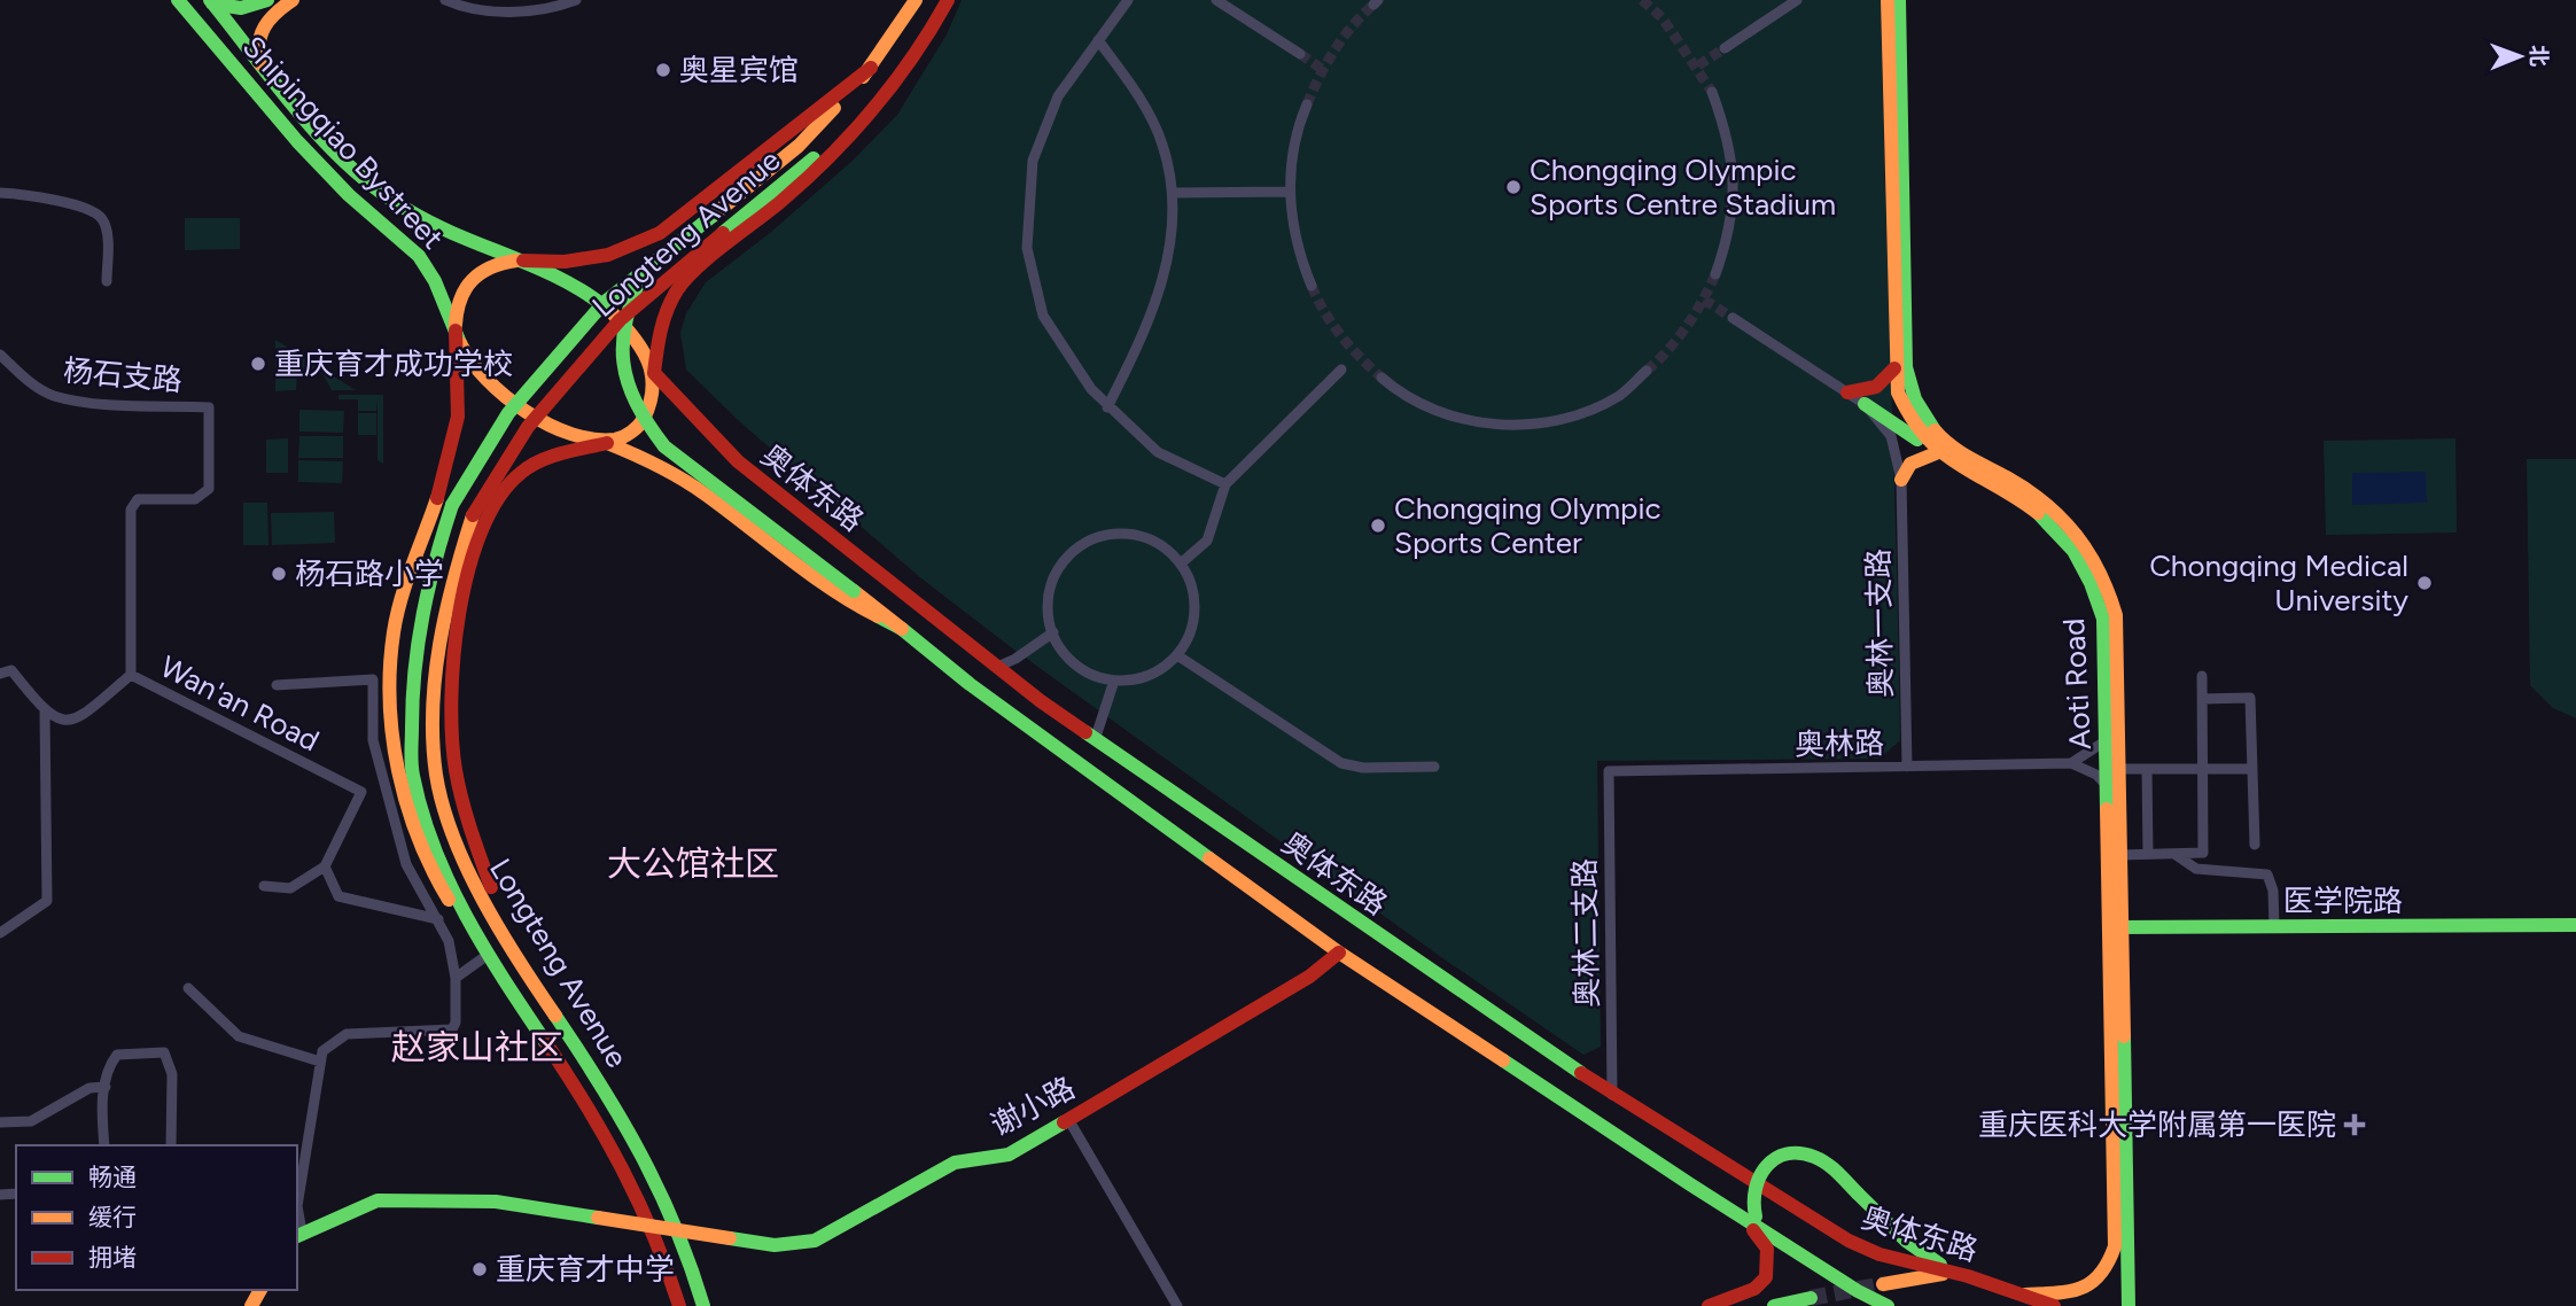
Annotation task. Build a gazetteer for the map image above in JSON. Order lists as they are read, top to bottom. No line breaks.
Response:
{"streets":{"main road":["Shipingqiao Bystreet","Longteng Avenue","奥体东路","Aoti Road","医学院路","谢小路"],"street":["杨石支路","奥林一支路","Wan'an Road","奥林路","奥林二支路"]},"crossings":[["Shipingqiao Bystreet","奥体东路"],["杨石支路","Wan'an Road"],["奥体东路","Aoti Road"],["奥体东路","奥林二支路"],["奥体东路","谢小路"],["奥林一支路","奥林路"],["Aoti Road","医学院路"],["奥林路","奥林二支路"]],"districts":["大公馆社区","赵家山社区"],"places":{"other":["奥星宾馆","Chongqing Olympic Sports Centre Stadium","重庆育才成功学校","Chongqing Olympic Sports Center","杨石路小学","Chongqing Medical University","重庆育才中学"],"health":["重庆医科大学附属第一医院"]},"legend":["畅通","缓行","拥堵"],"north":"right"}
